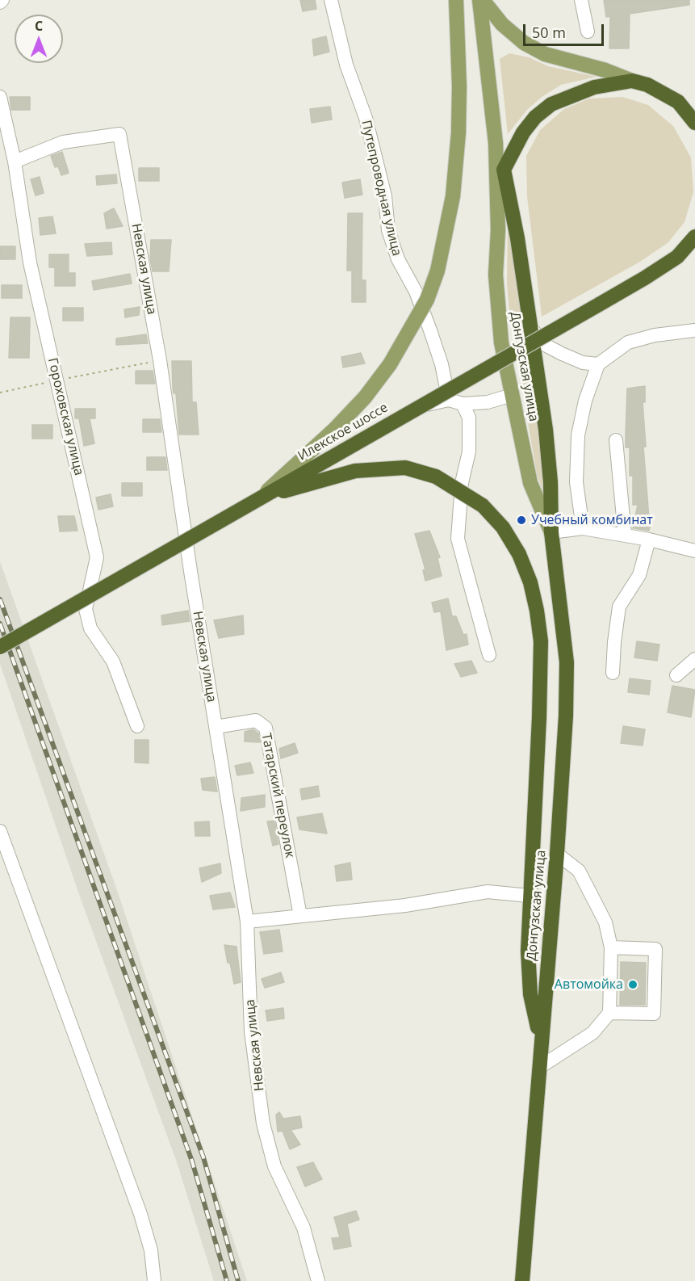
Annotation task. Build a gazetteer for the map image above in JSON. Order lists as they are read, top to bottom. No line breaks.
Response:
{"streets":{"highway":["Донгузская улица","Илекское шоссе"],"street":["Путепроводная улица","Невская улица","Гороховская улица","Татарский переулок"]},"crossings":[["Невская улица","Гороховская улица"],["Невская улица","Татарский переулок"]],"places":["Учебный комбинат","Автомойка"],"scale_bar":"50 m","north":"top"}
